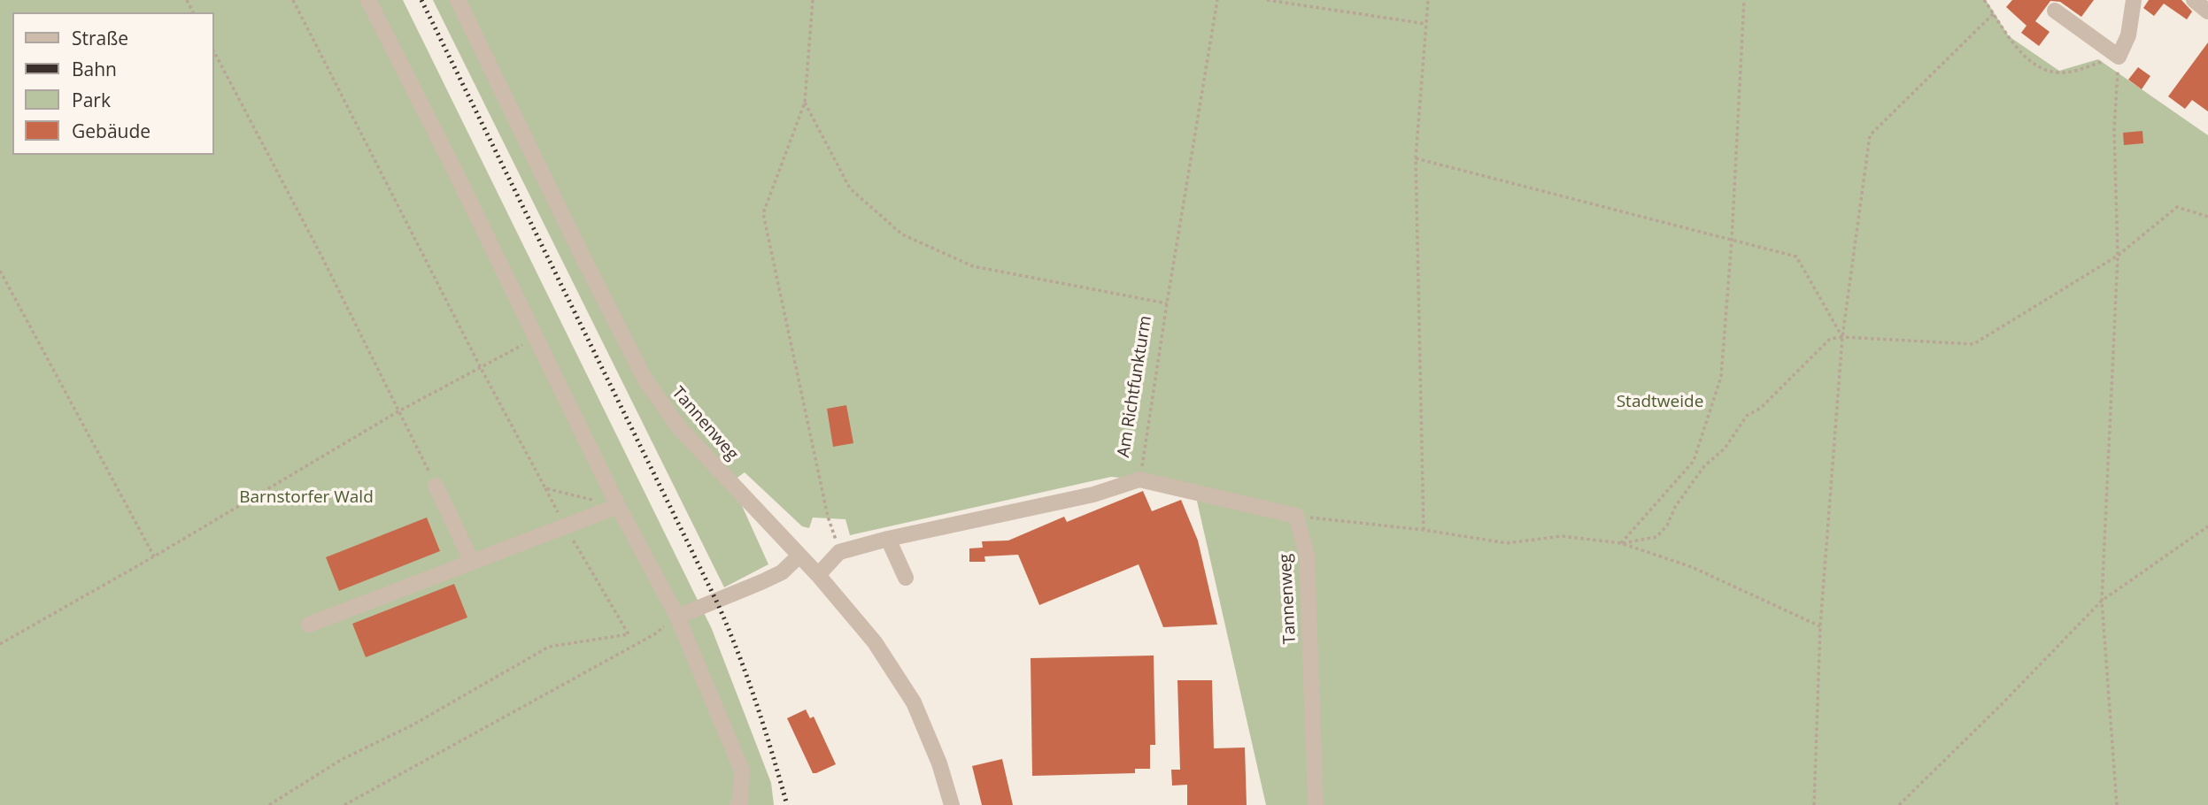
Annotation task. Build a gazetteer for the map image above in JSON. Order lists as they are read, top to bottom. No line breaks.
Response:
{"streets":{"street":["Am Richtfunkturm","Tannenweg"]},"parks":["Stadtweide","Barnstorfer Wald"],"legend":["Straße","Bahn","Park","Gebäude"]}
